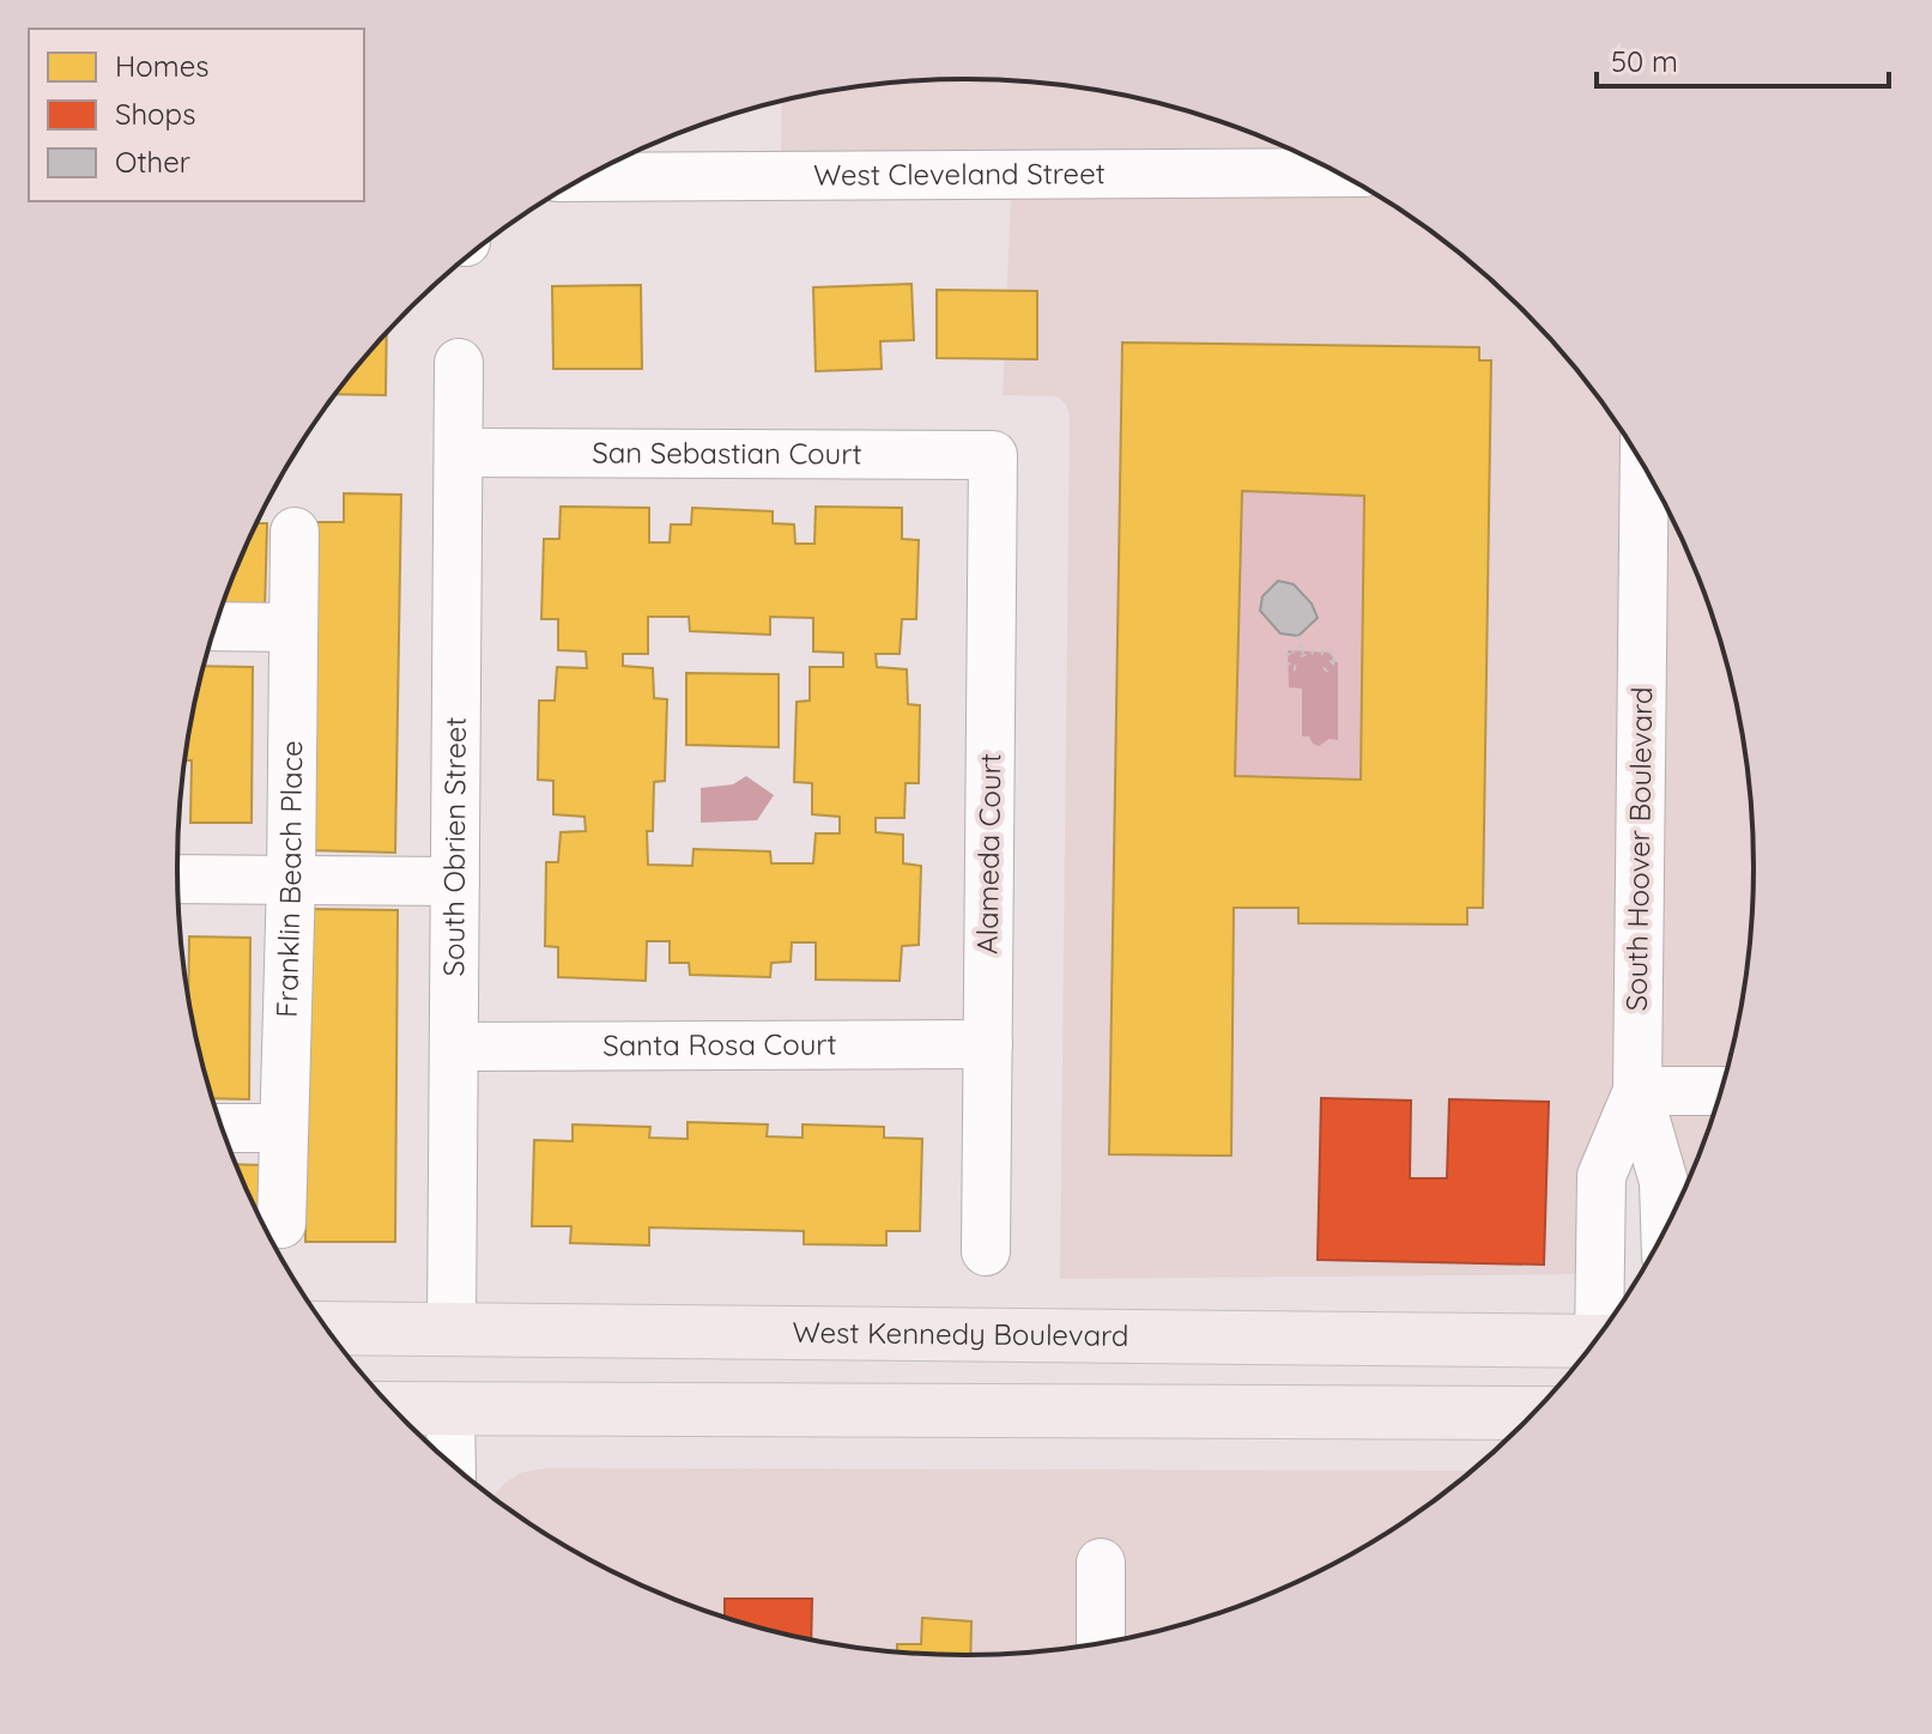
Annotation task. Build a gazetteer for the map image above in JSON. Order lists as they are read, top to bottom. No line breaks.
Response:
{"streets":{"main road":["West Kennedy Boulevard"],"street":["West Cleveland Street","San Sebastian Court","South Obrien Street","South Hoover Boulevard","Alameda Court","Franklin Beach Place","Santa Rosa Court"]},"crossings":[["San Sebastian Court","South Obrien Street"],["San Sebastian Court","Alameda Court"],["South Obrien Street","Santa Rosa Court"],["South Obrien Street","West Kennedy Boulevard"],["Alameda Court","Santa Rosa Court"]],"legend":["Homes","Shops","Other"],"scale_bar":"50 m"}
